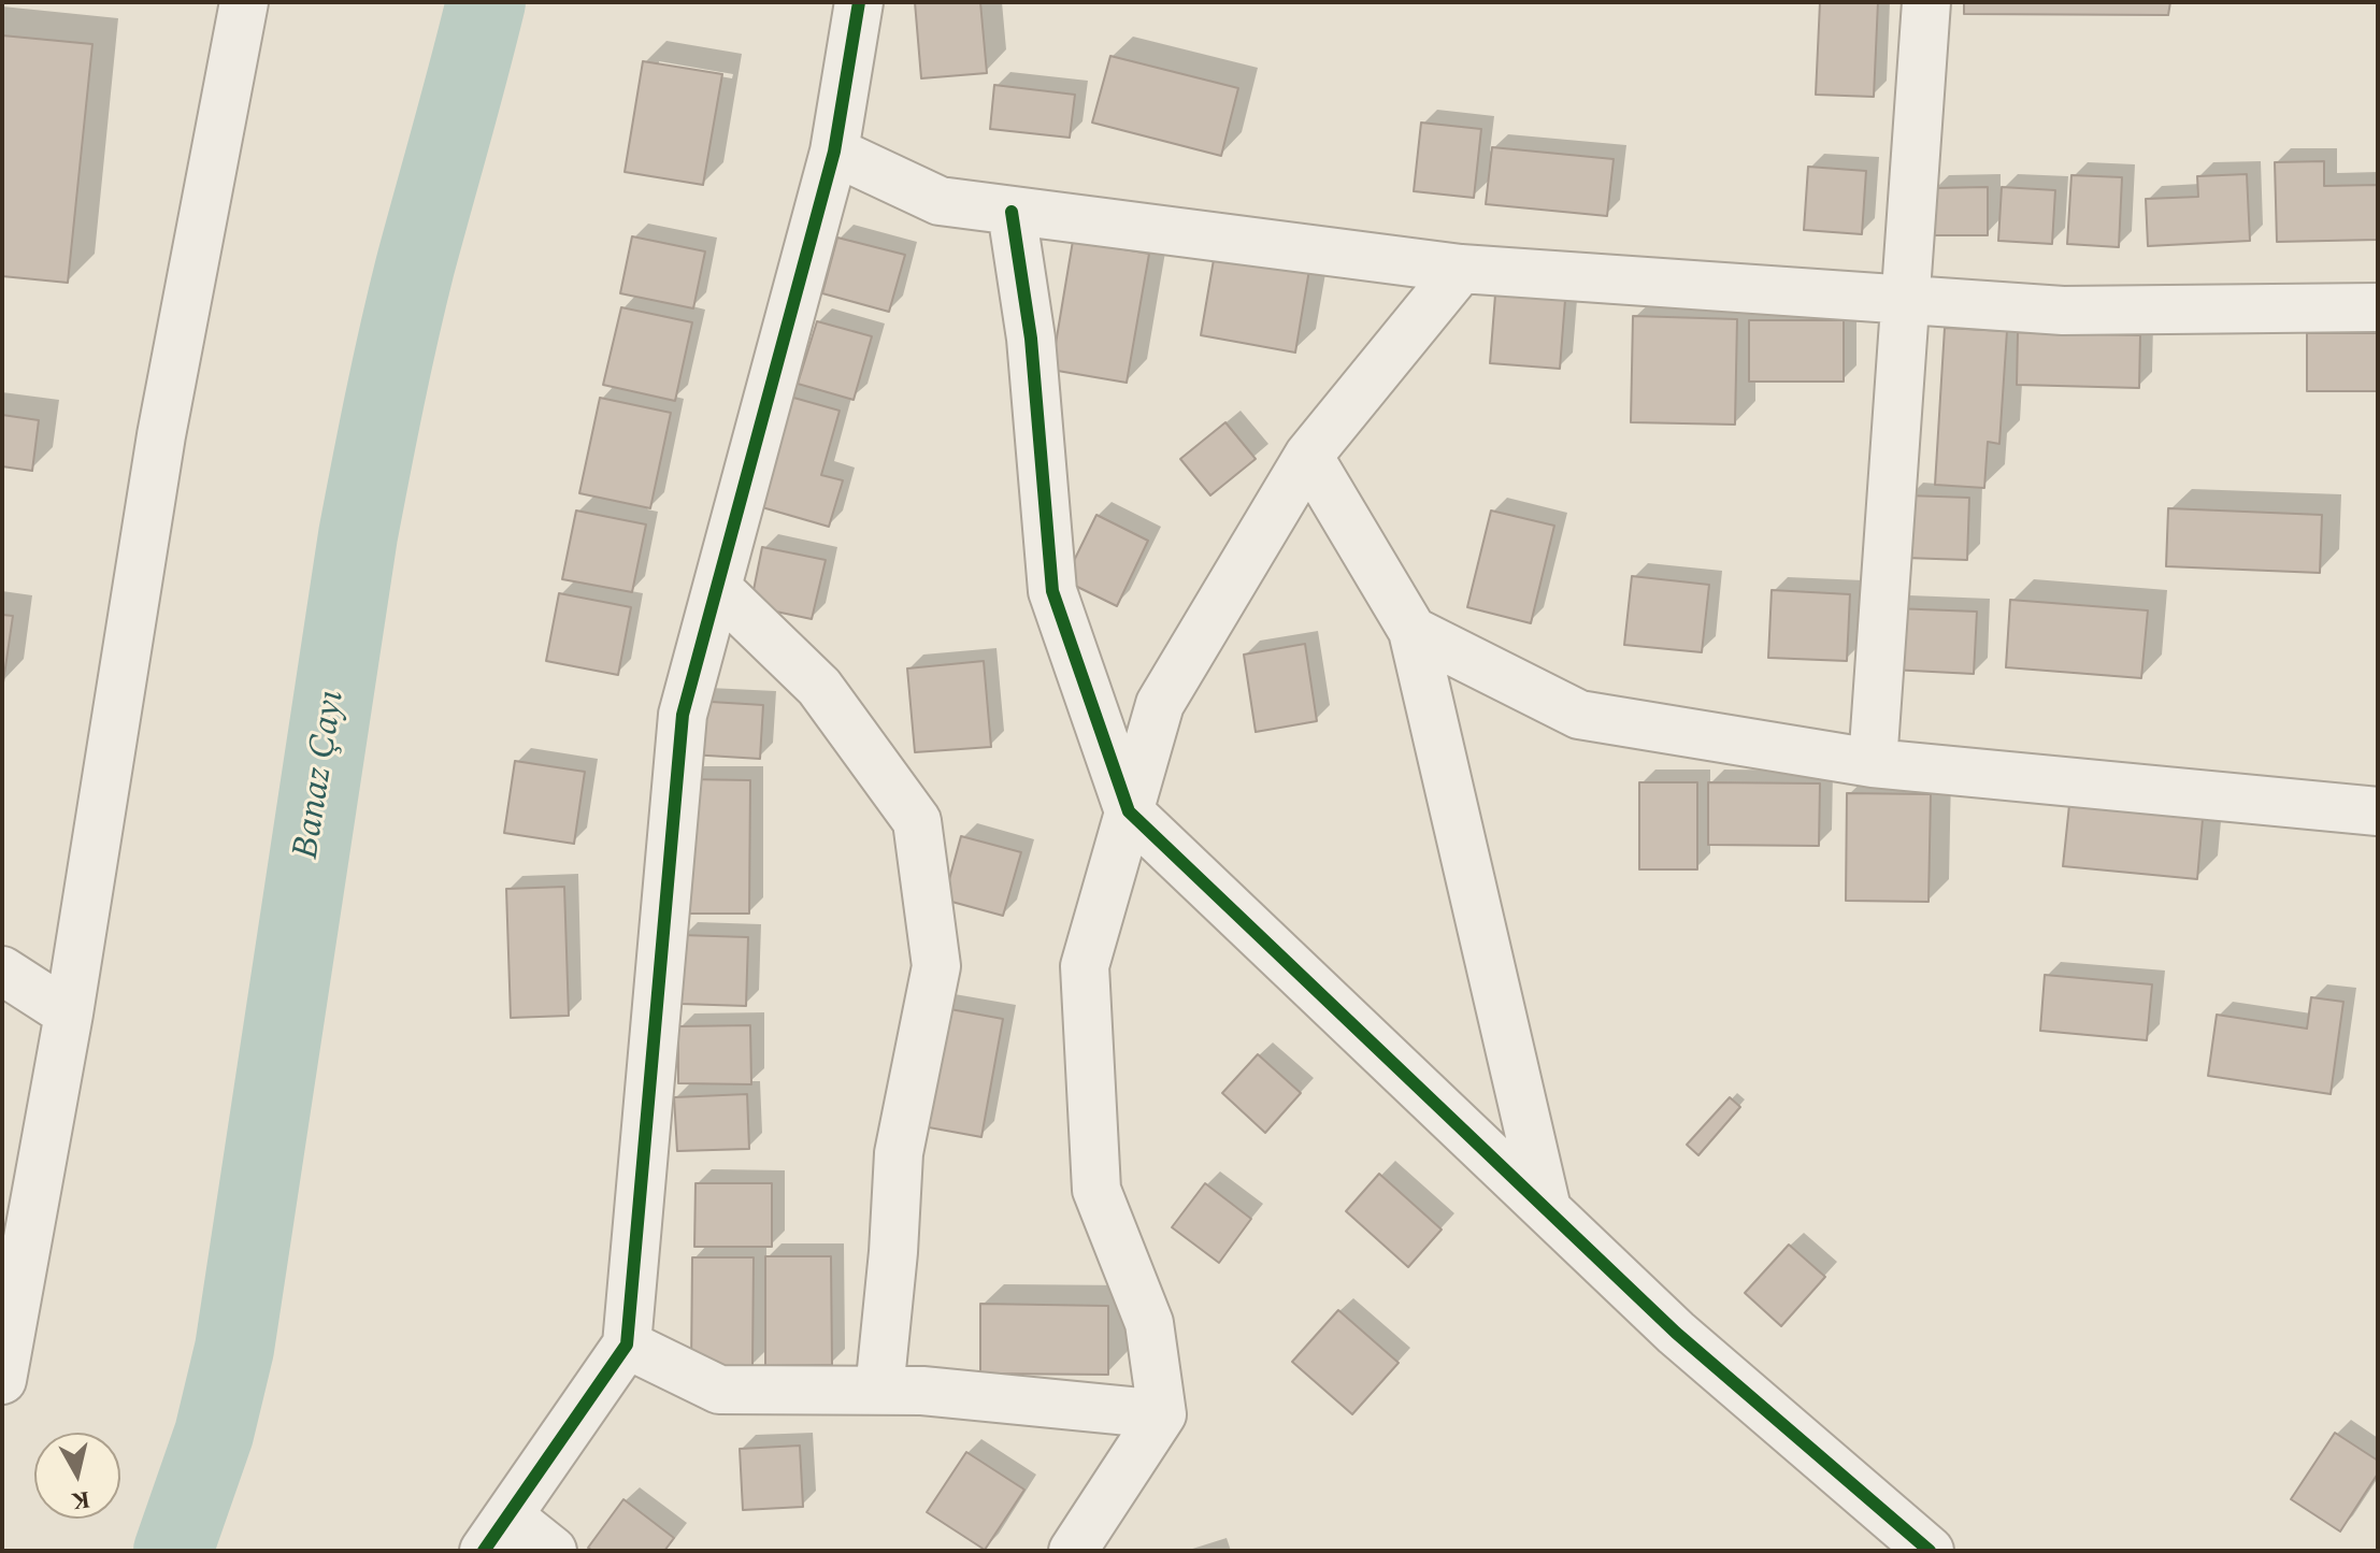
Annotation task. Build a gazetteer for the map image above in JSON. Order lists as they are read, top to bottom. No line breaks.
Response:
{"water":["Banaz Çayı"],"north":"bottom"}
